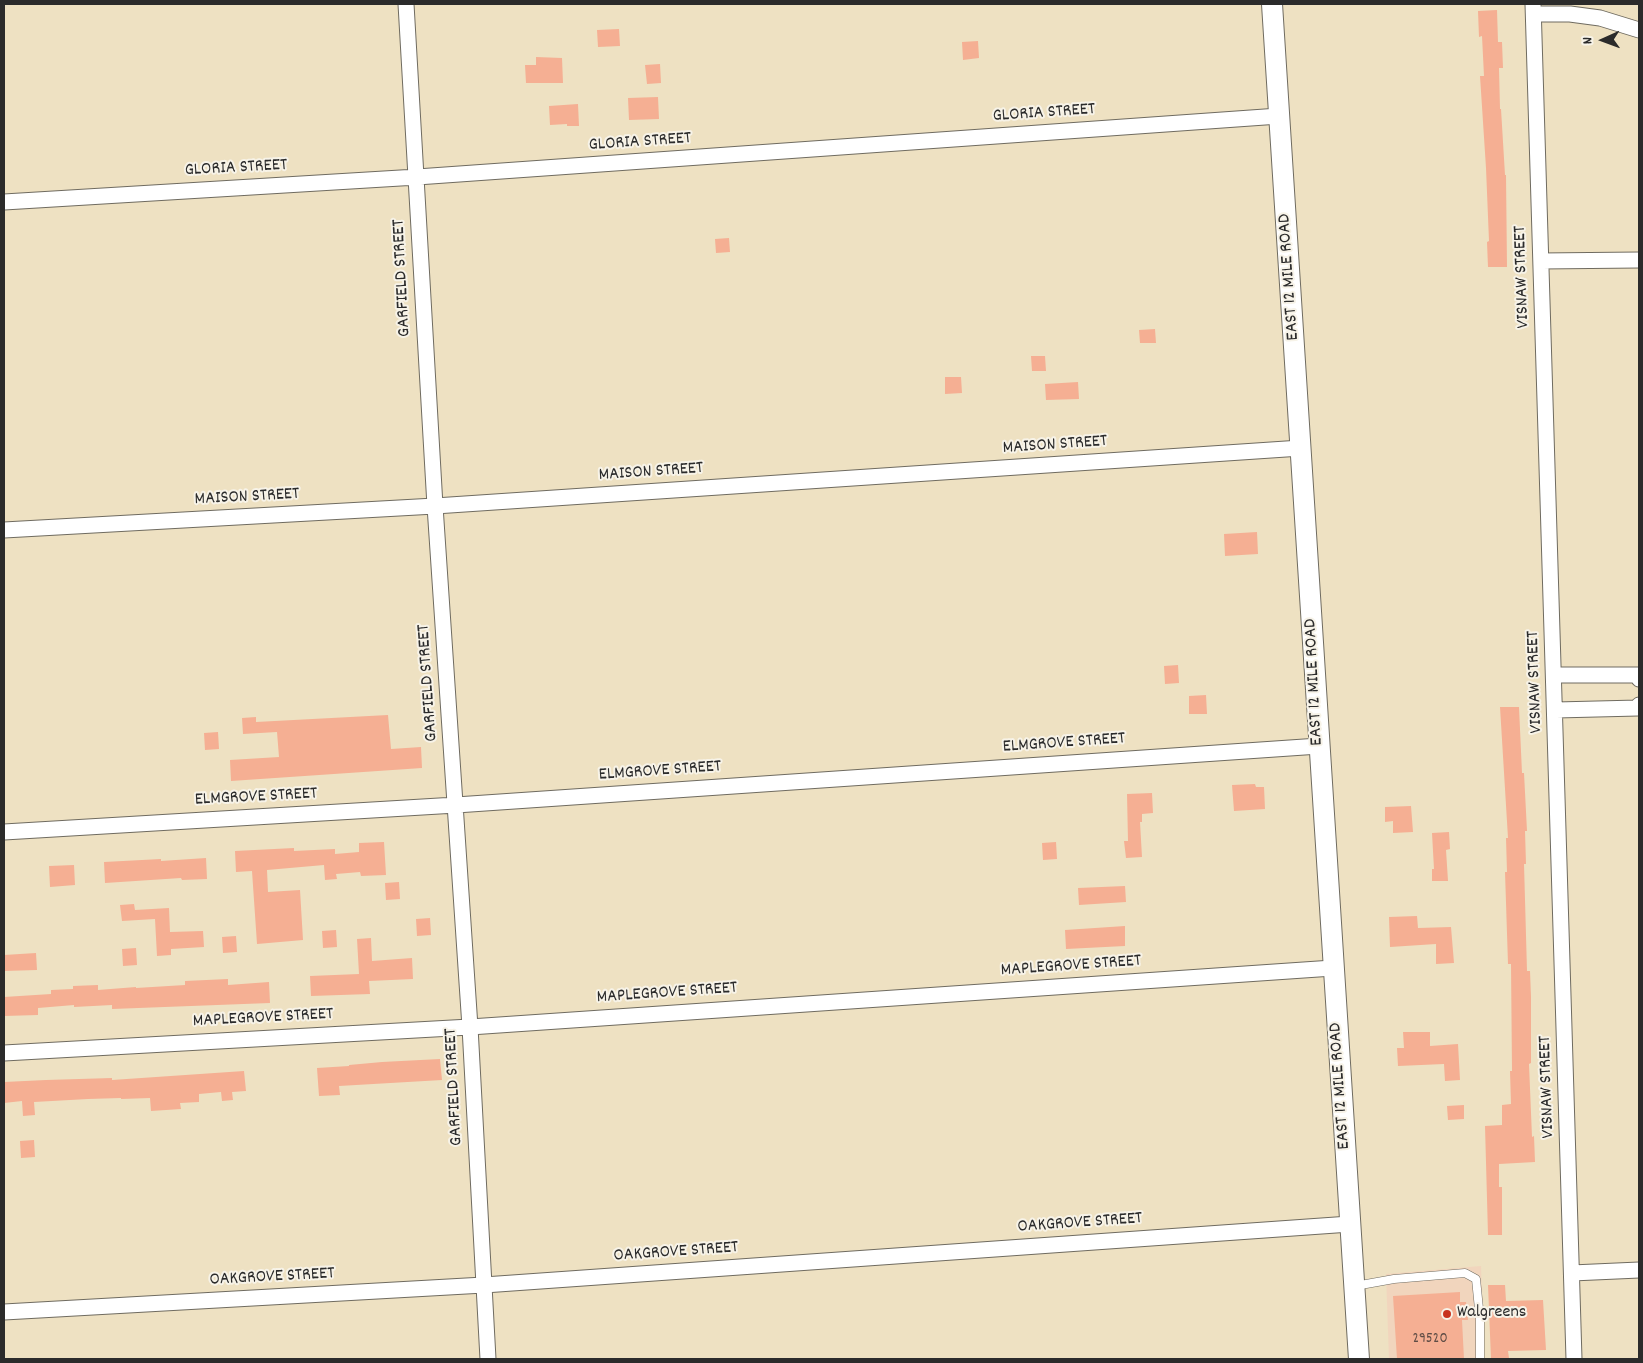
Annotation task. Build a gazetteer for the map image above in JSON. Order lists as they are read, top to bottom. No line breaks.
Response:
{"streets":{"main road":["EAST 12 MILE ROAD"],"street":["GLORIA STREET","VISNAW STREET","GARFIELD STREET","MAISON STREET","ELMGROVE STREET","MAPLEGROVE STREET","OAKGROVE STREET"]},"crossings":[["GLORIA STREET","EAST 12 MILE ROAD"],["GLORIA STREET","GARFIELD STREET"],["EAST 12 MILE ROAD","MAISON STREET"],["EAST 12 MILE ROAD","ELMGROVE STREET"],["EAST 12 MILE ROAD","MAPLEGROVE STREET"],["EAST 12 MILE ROAD","OAKGROVE STREET"],["GARFIELD STREET","MAISON STREET"],["GARFIELD STREET","ELMGROVE STREET"],["GARFIELD STREET","MAPLEGROVE STREET"],["GARFIELD STREET","OAKGROVE STREET"]],"places":["Walgreens"],"house_numbers":["29520"],"north":"left"}
